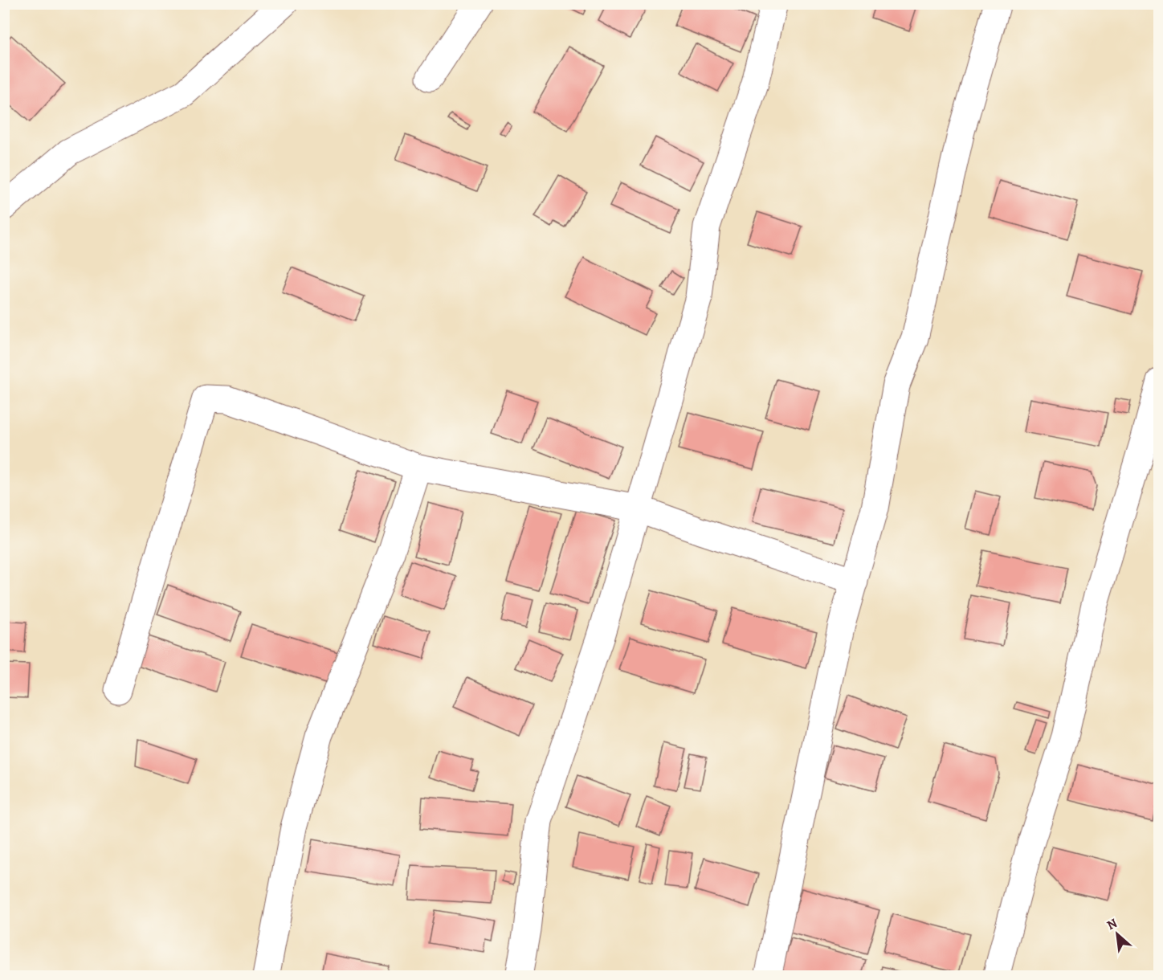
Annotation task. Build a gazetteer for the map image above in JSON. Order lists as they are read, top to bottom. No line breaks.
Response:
{"north":"top left"}
